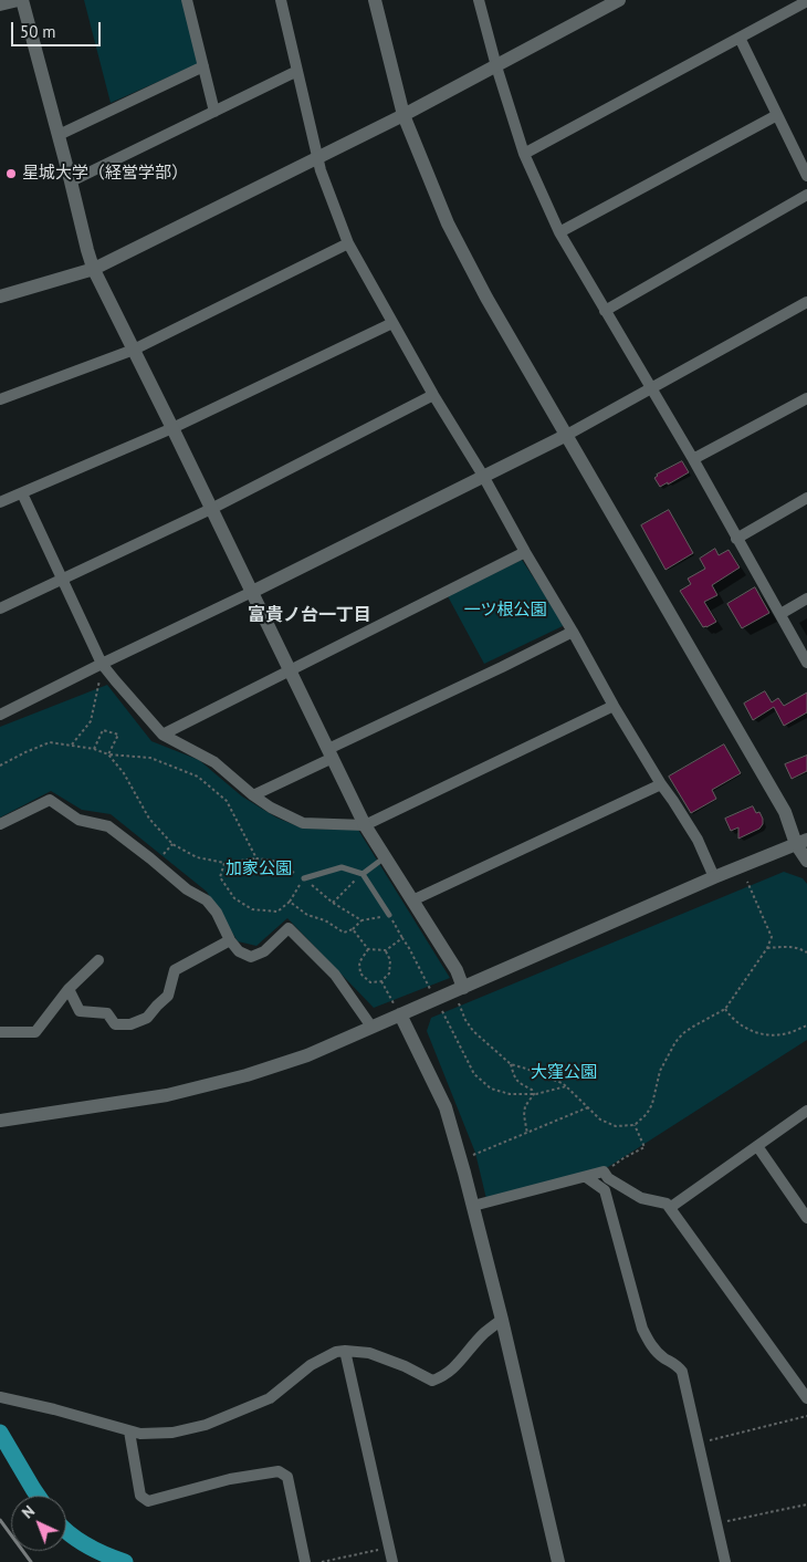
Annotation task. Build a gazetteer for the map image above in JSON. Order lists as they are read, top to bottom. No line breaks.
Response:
{"districts":["富貴ノ台一丁目"],"parks":["一ツ根公園","加家公園","大窪公園"],"places":["星城大学（経営学部）"],"scale_bar":"50 m","north":"top left"}
